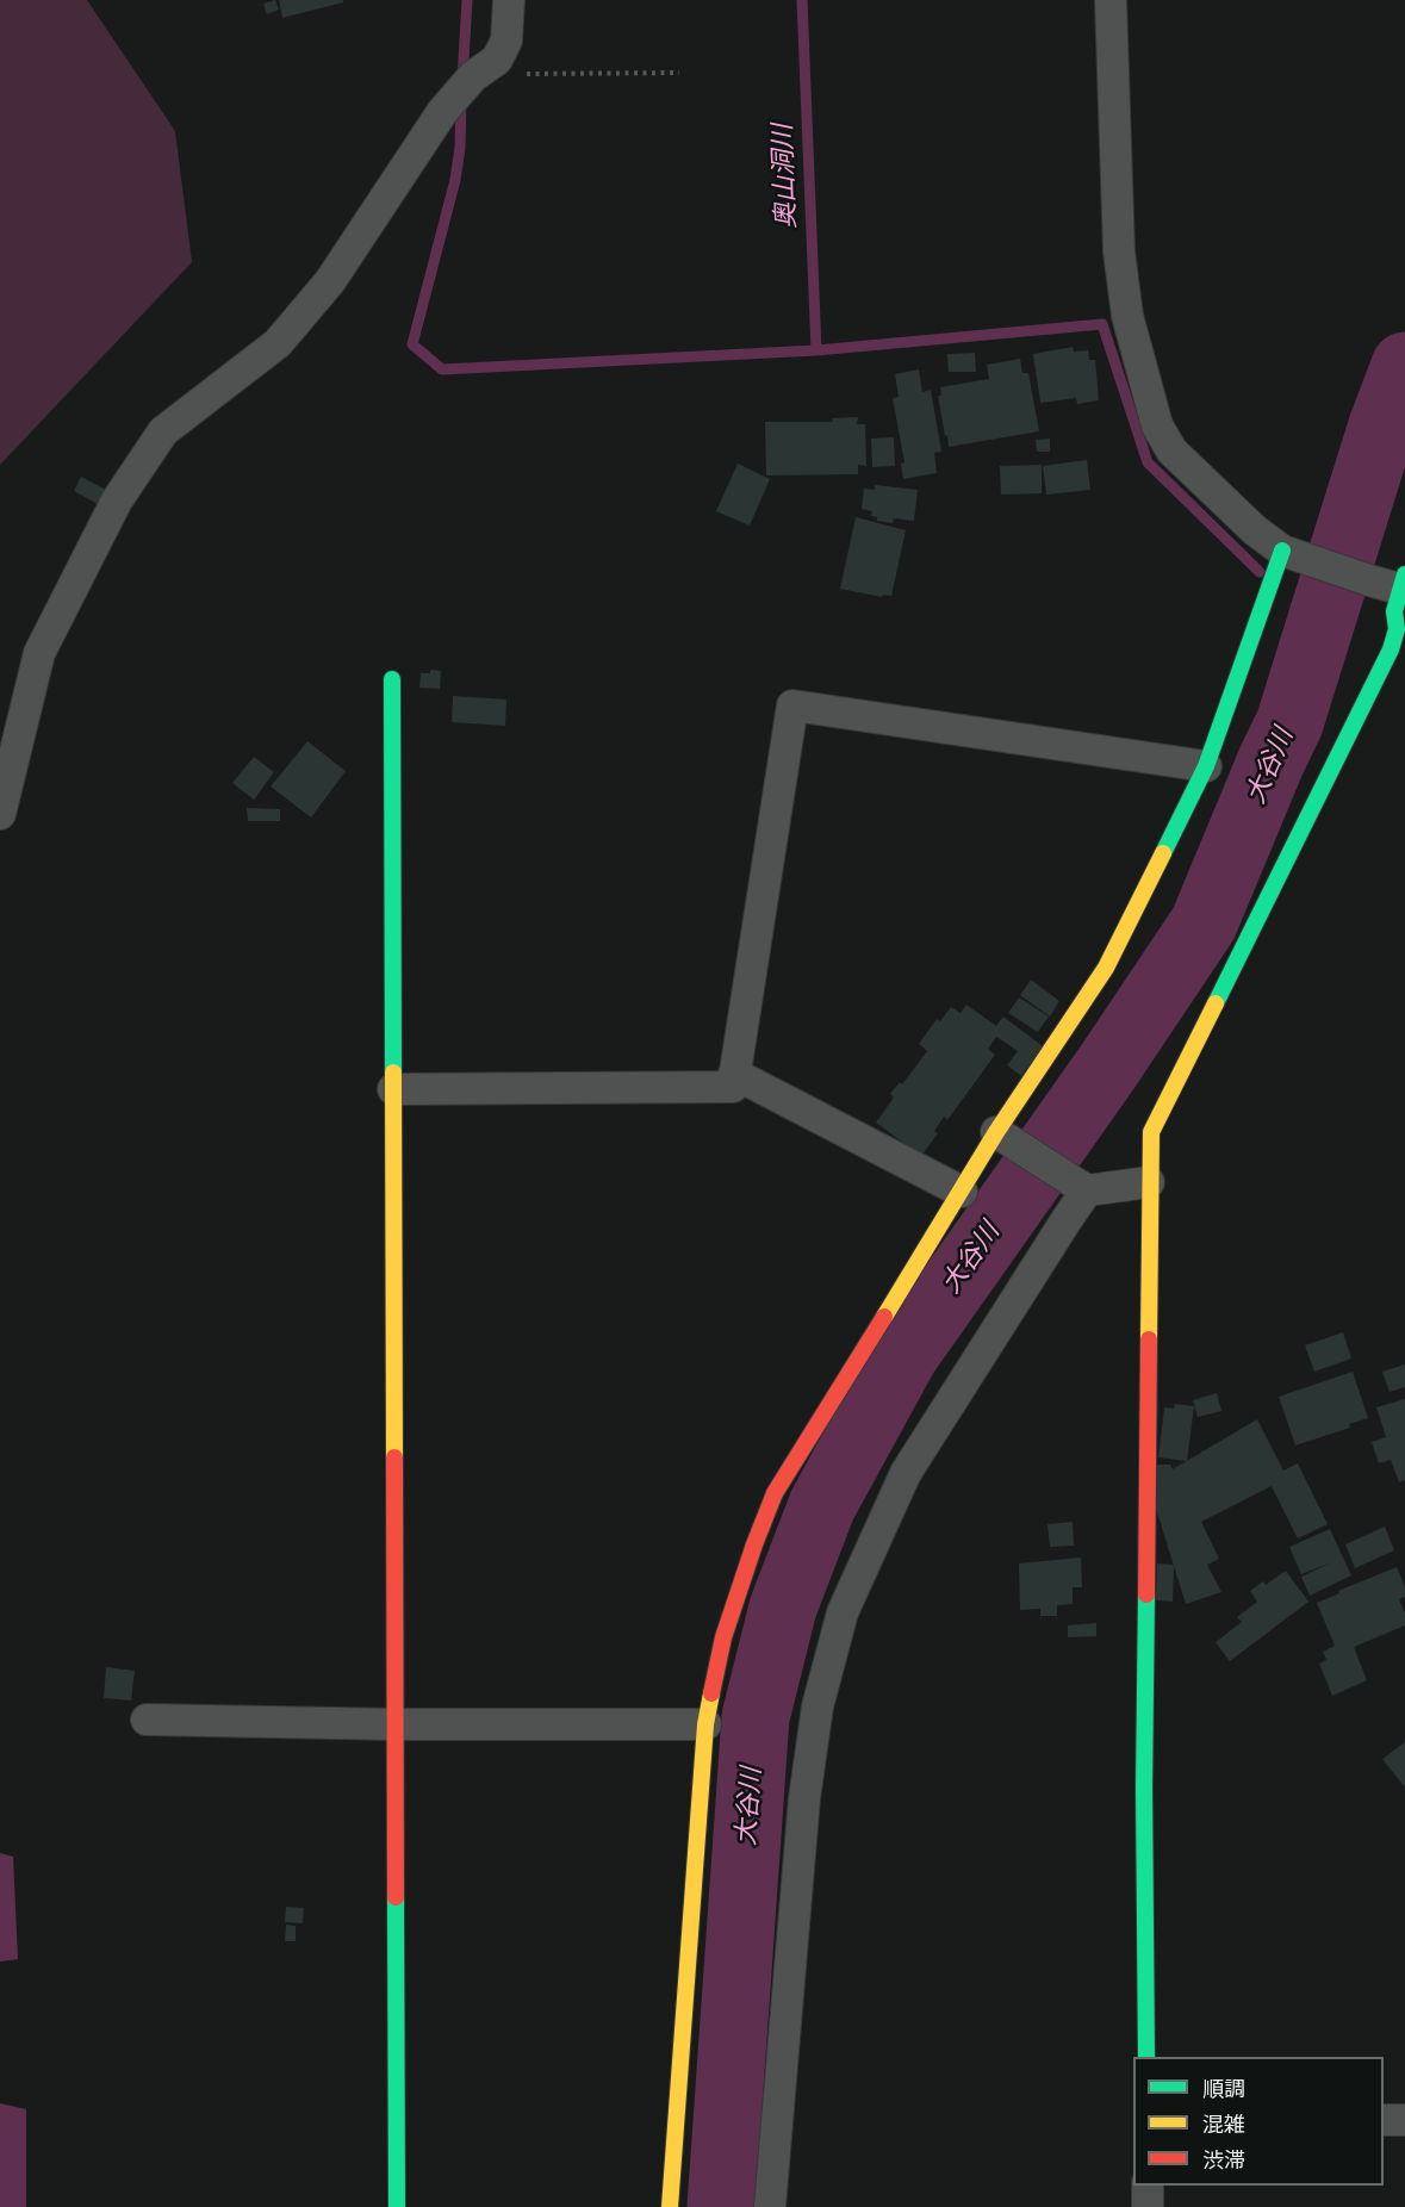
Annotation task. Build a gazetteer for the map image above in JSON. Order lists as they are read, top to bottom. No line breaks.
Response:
{"water":["奥山洞川","大谷川"],"legend":["順調","混雑","渋滞"]}
